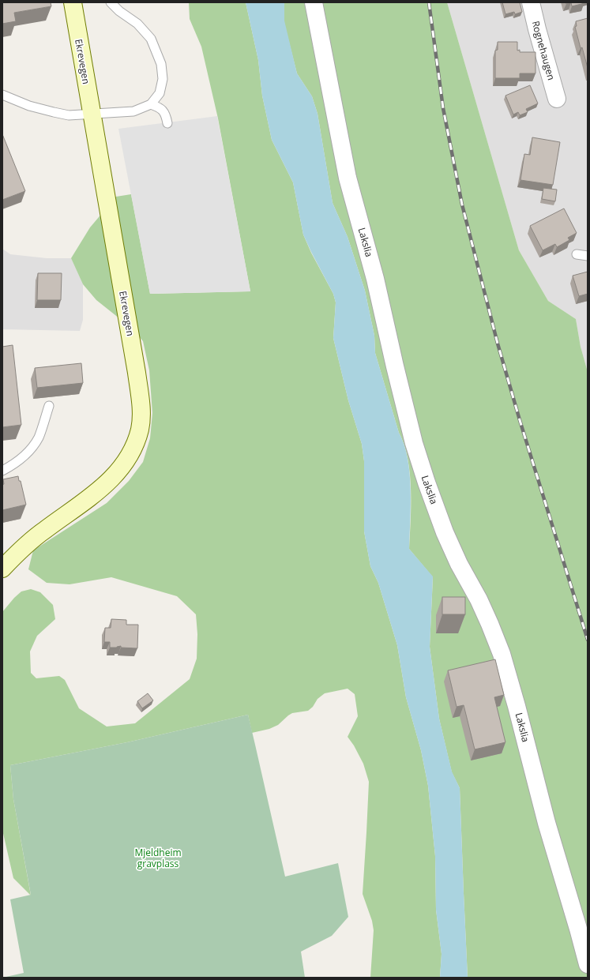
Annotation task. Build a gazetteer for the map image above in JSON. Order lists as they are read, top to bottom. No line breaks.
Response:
{"streets":{"main road":["Ekrevegen"],"street":["Rognehaugen","Lakslia"]},"parks":["Mjeldheim gravplass"]}
